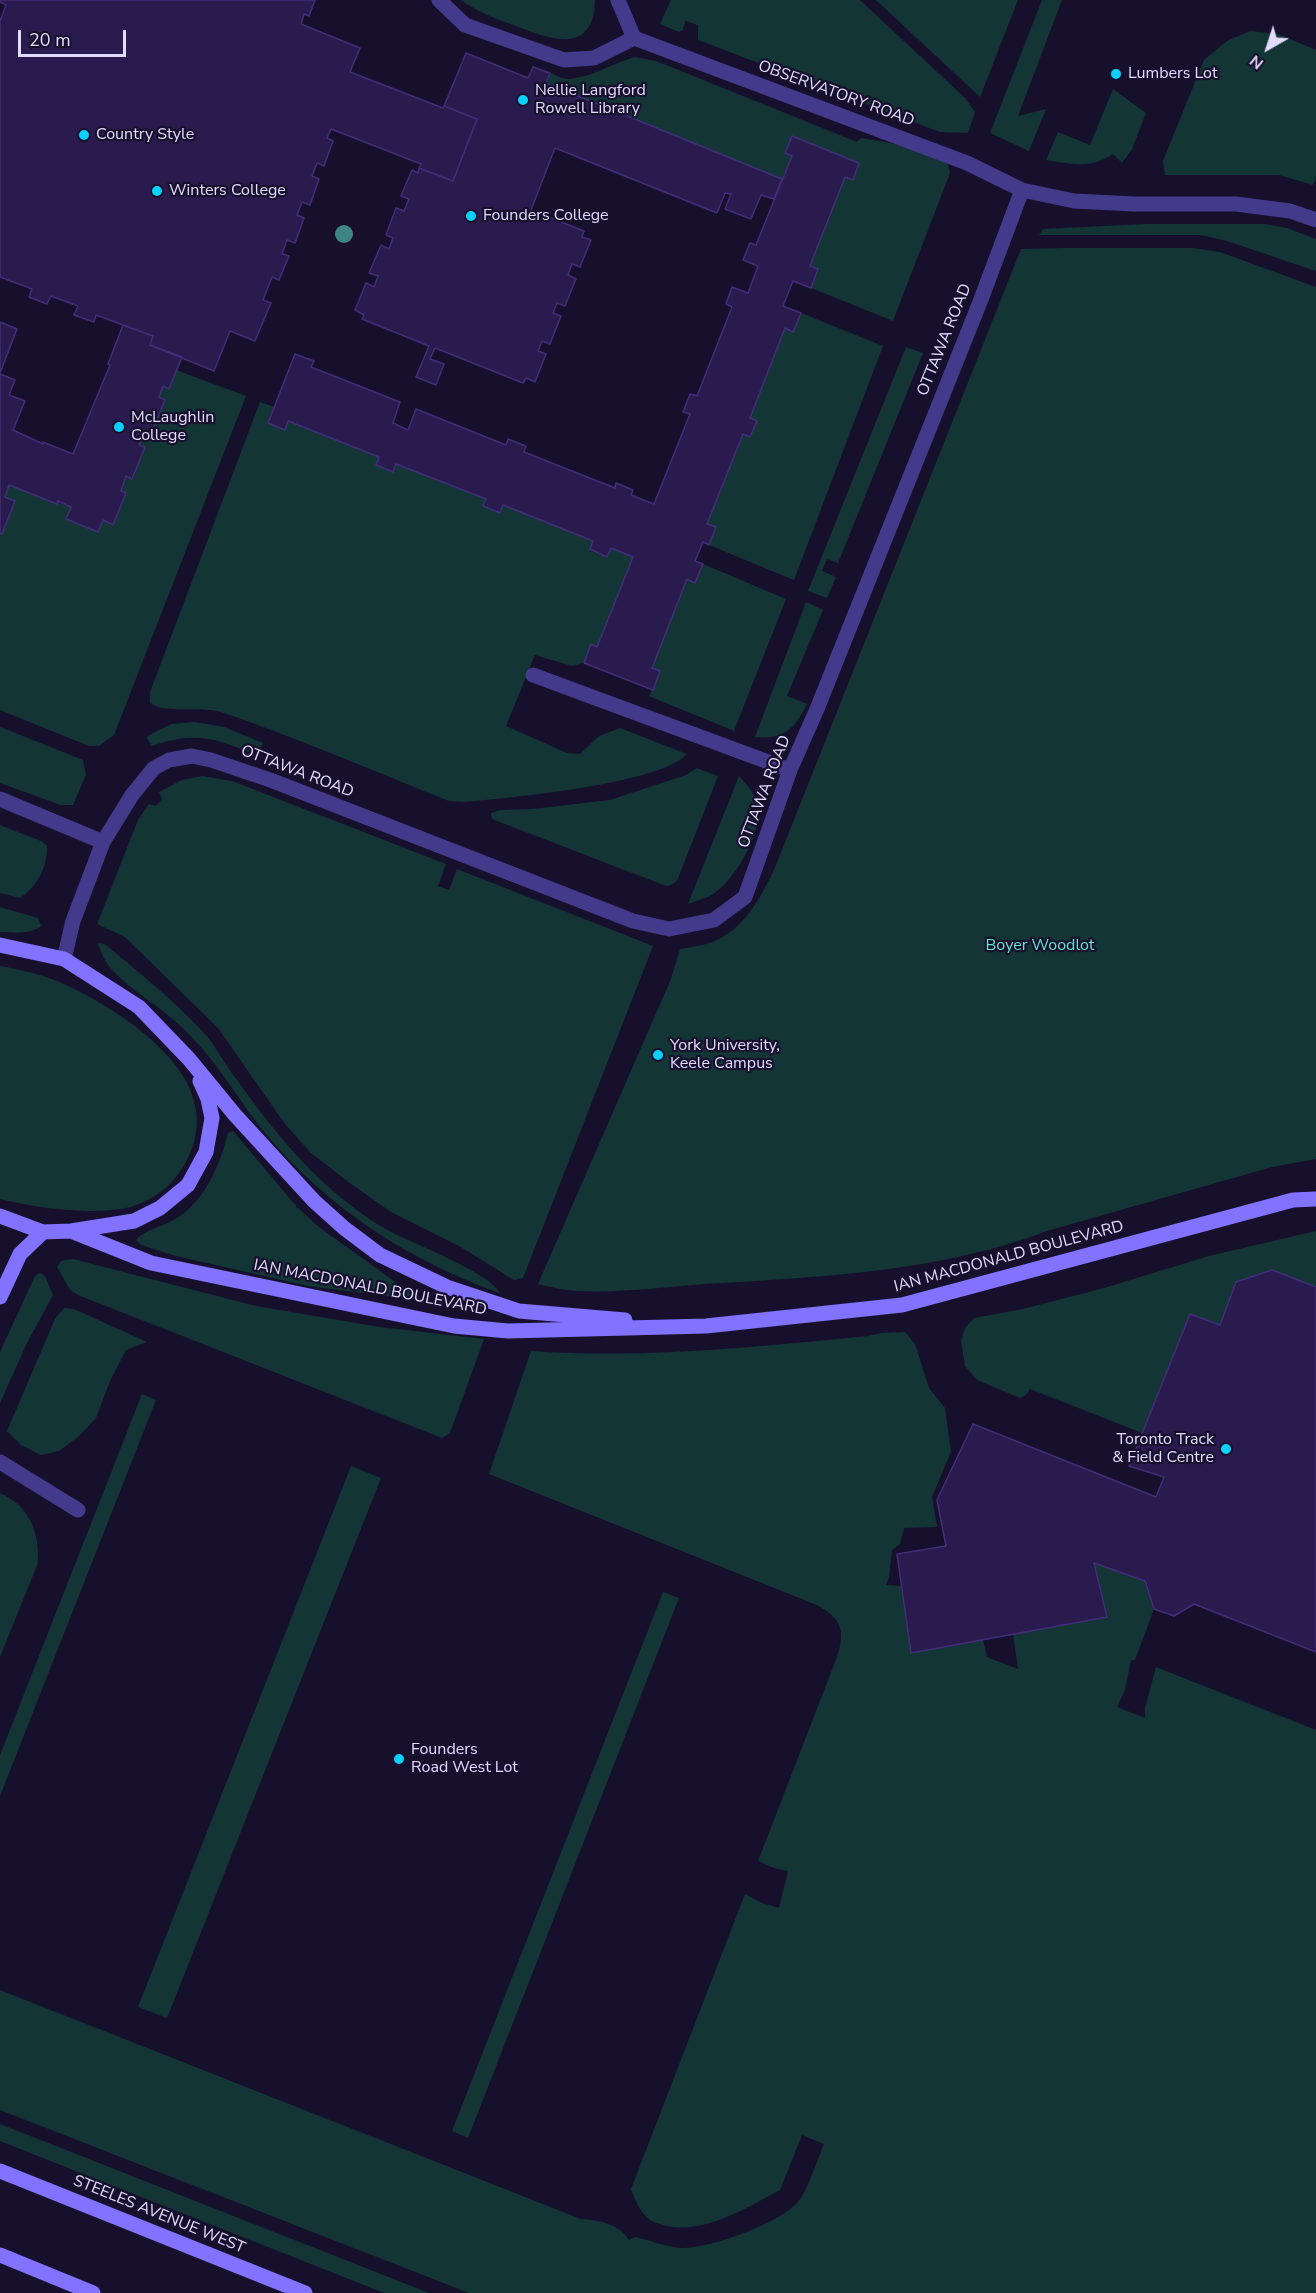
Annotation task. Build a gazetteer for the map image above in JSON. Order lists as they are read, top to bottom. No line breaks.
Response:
{"streets":{"street":["IAN MACDONALD BOULEVARD","STEELES AVENUE WEST"],"lane":["OBSERVATORY ROAD","OTTAWA ROAD"]},"crossings":[["OBSERVATORY ROAD","OTTAWA ROAD"],["OTTAWA ROAD","IAN MACDONALD BOULEVARD"]],"parks":["Boyer Woodlot"],"places":["Lumbers Lot","Nellie Langford Rowell Library","Country Style","Winters College","Founders College","McLaughlin College","York University, Keele Campus","Toronto Track & Field Centre","Founders Road West Lot"],"scale_bar":"20 m","north":"bottom left"}
